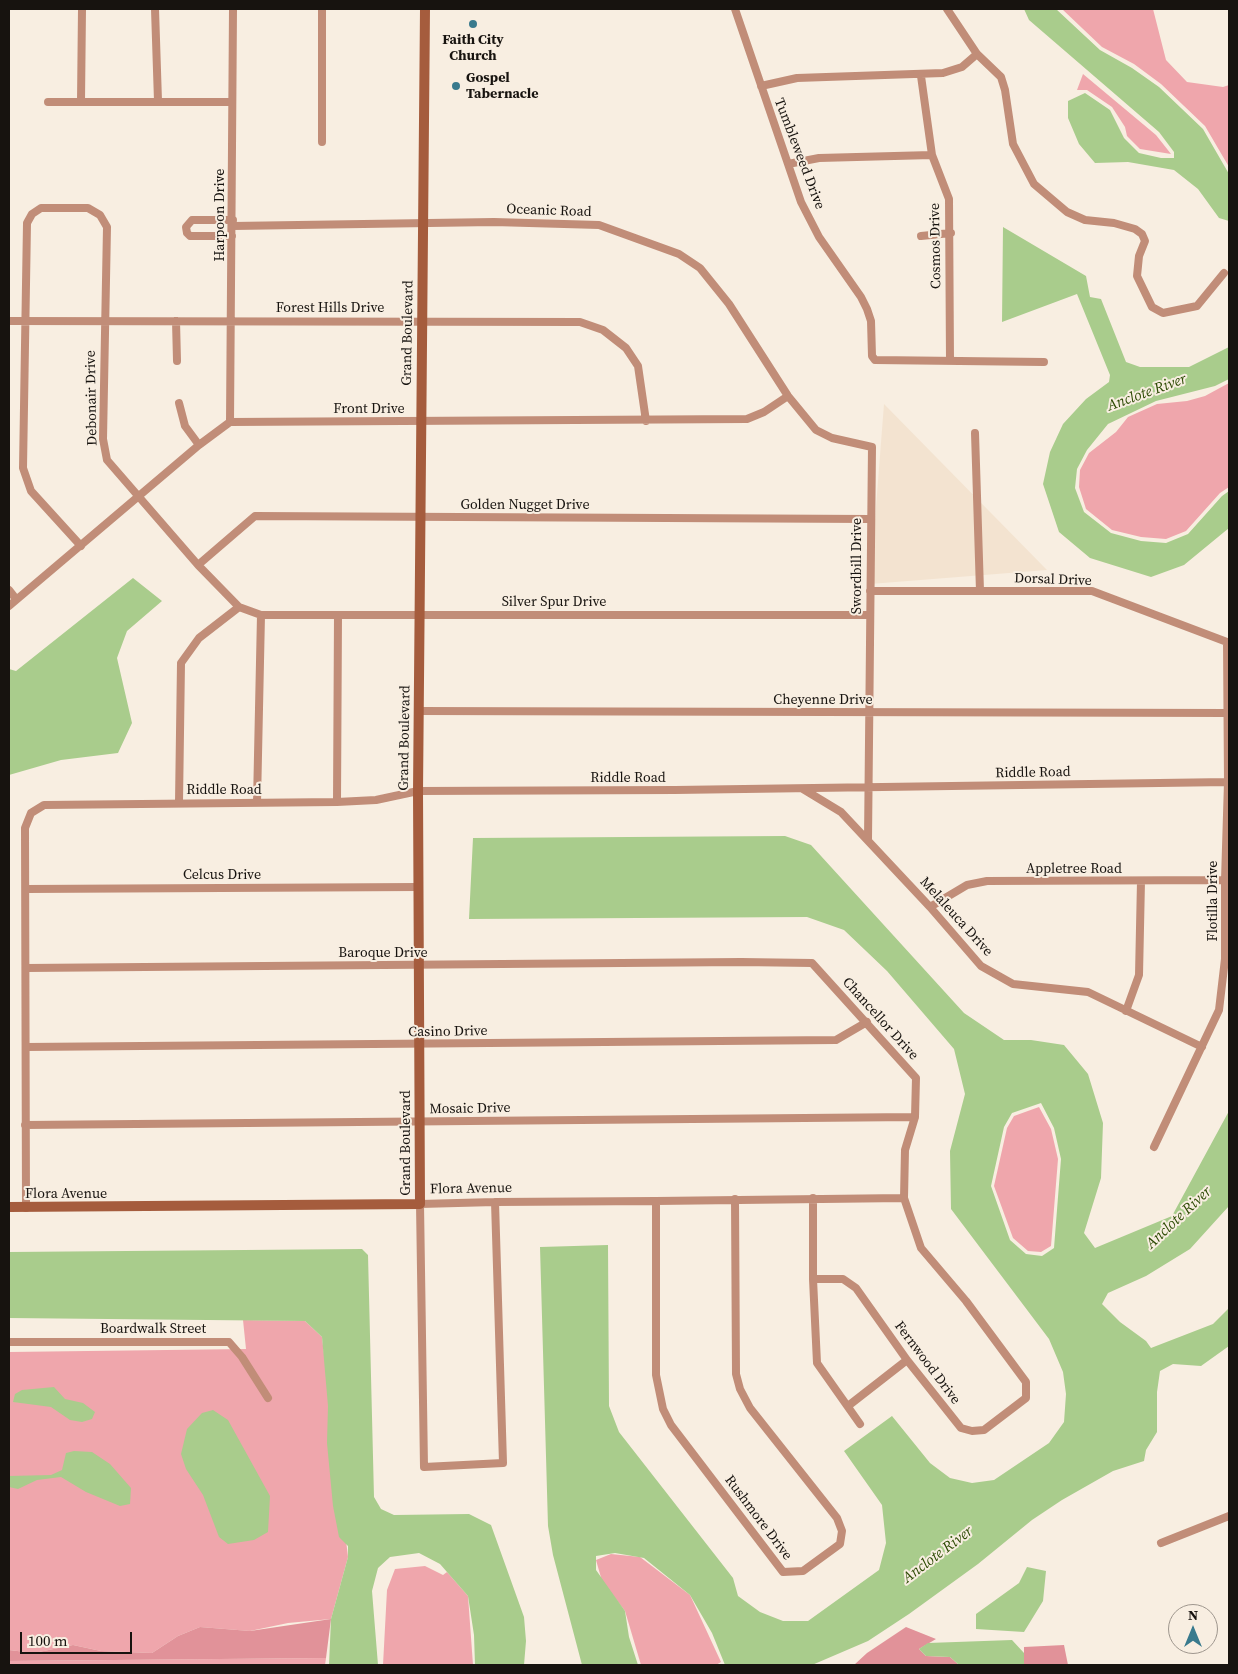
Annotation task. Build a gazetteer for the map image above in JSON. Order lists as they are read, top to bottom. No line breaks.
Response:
{"streets":{"street":["Tumbleweed Drive","Oceanic Road","Harpoon Drive","Cosmos Drive","Forest Hills Drive","Grand Boulevard","Debonair Drive","Front Drive","Golden Nugget Drive","Swordbill Drive","Dorsal Drive","Silver Spur Drive","Cheyenne Drive","Riddle Road","Appletree Road","Celcus Drive","Flotilla Drive","Melaleuca Drive","Baroque Drive","Chancellor Drive","Casino Drive","Mosaic Drive","Flora Avenue","Boardwalk Street","Fernwood Drive","Rushmore Drive"]},"crossings":[["Tumbleweed Drive","Cosmos Drive"],["Oceanic Road","Harpoon Drive"],["Oceanic Road","Grand Boulevard"],["Oceanic Road","Front Drive"],["Oceanic Road","Swordbill Drive"],["Harpoon Drive","Forest Hills Drive"],["Harpoon Drive","Front Drive"],["Forest Hills Drive","Grand Boulevard"],["Forest Hills Drive","Debonair Drive"],["Forest Hills Drive","Front Drive"],["Grand Boulevard","Front Drive"],["Grand Boulevard","Golden Nugget Drive"],["Grand Boulevard","Silver Spur Drive"],["Grand Boulevard","Cheyenne Drive"],["Grand Boulevard","Riddle Road"],["Grand Boulevard","Celcus Drive"],["Grand Boulevard","Baroque Drive"],["Grand Boulevard","Casino Drive"],["Grand Boulevard","Mosaic Drive"],["Grand Boulevard","Flora Avenue"],["Debonair Drive","Golden Nugget Drive"],["Debonair Drive","Silver Spur Drive"],["Front Drive","Swordbill Drive"],["Golden Nugget Drive","Swordbill Drive"],["Swordbill Drive","Dorsal Drive"],["Swordbill Drive","Silver Spur Drive"],["Swordbill Drive","Cheyenne Drive"],["Swordbill Drive","Riddle Road"],["Swordbill Drive","Melaleuca Drive"],["Dorsal Drive","Flotilla Drive"],["Cheyenne Drive","Flotilla Drive"],["Riddle Road","Celcus Drive"],["Riddle Road","Flotilla Drive"],["Riddle Road","Melaleuca Drive"],["Appletree Road","Flotilla Drive"],["Appletree Road","Melaleuca Drive"],["Flotilla Drive","Melaleuca Drive"],["Baroque Drive","Chancellor Drive"],["Chancellor Drive","Casino Drive"],["Chancellor Drive","Mosaic Drive"],["Chancellor Drive","Flora Avenue"],["Chancellor Drive","Fernwood Drive"],["Flora Avenue","Rushmore Drive"]],"water":["Anclote River"],"places":["Faith City Church","Gospel Tabernacle"],"scale_bar":"100 m","north":"top"}
